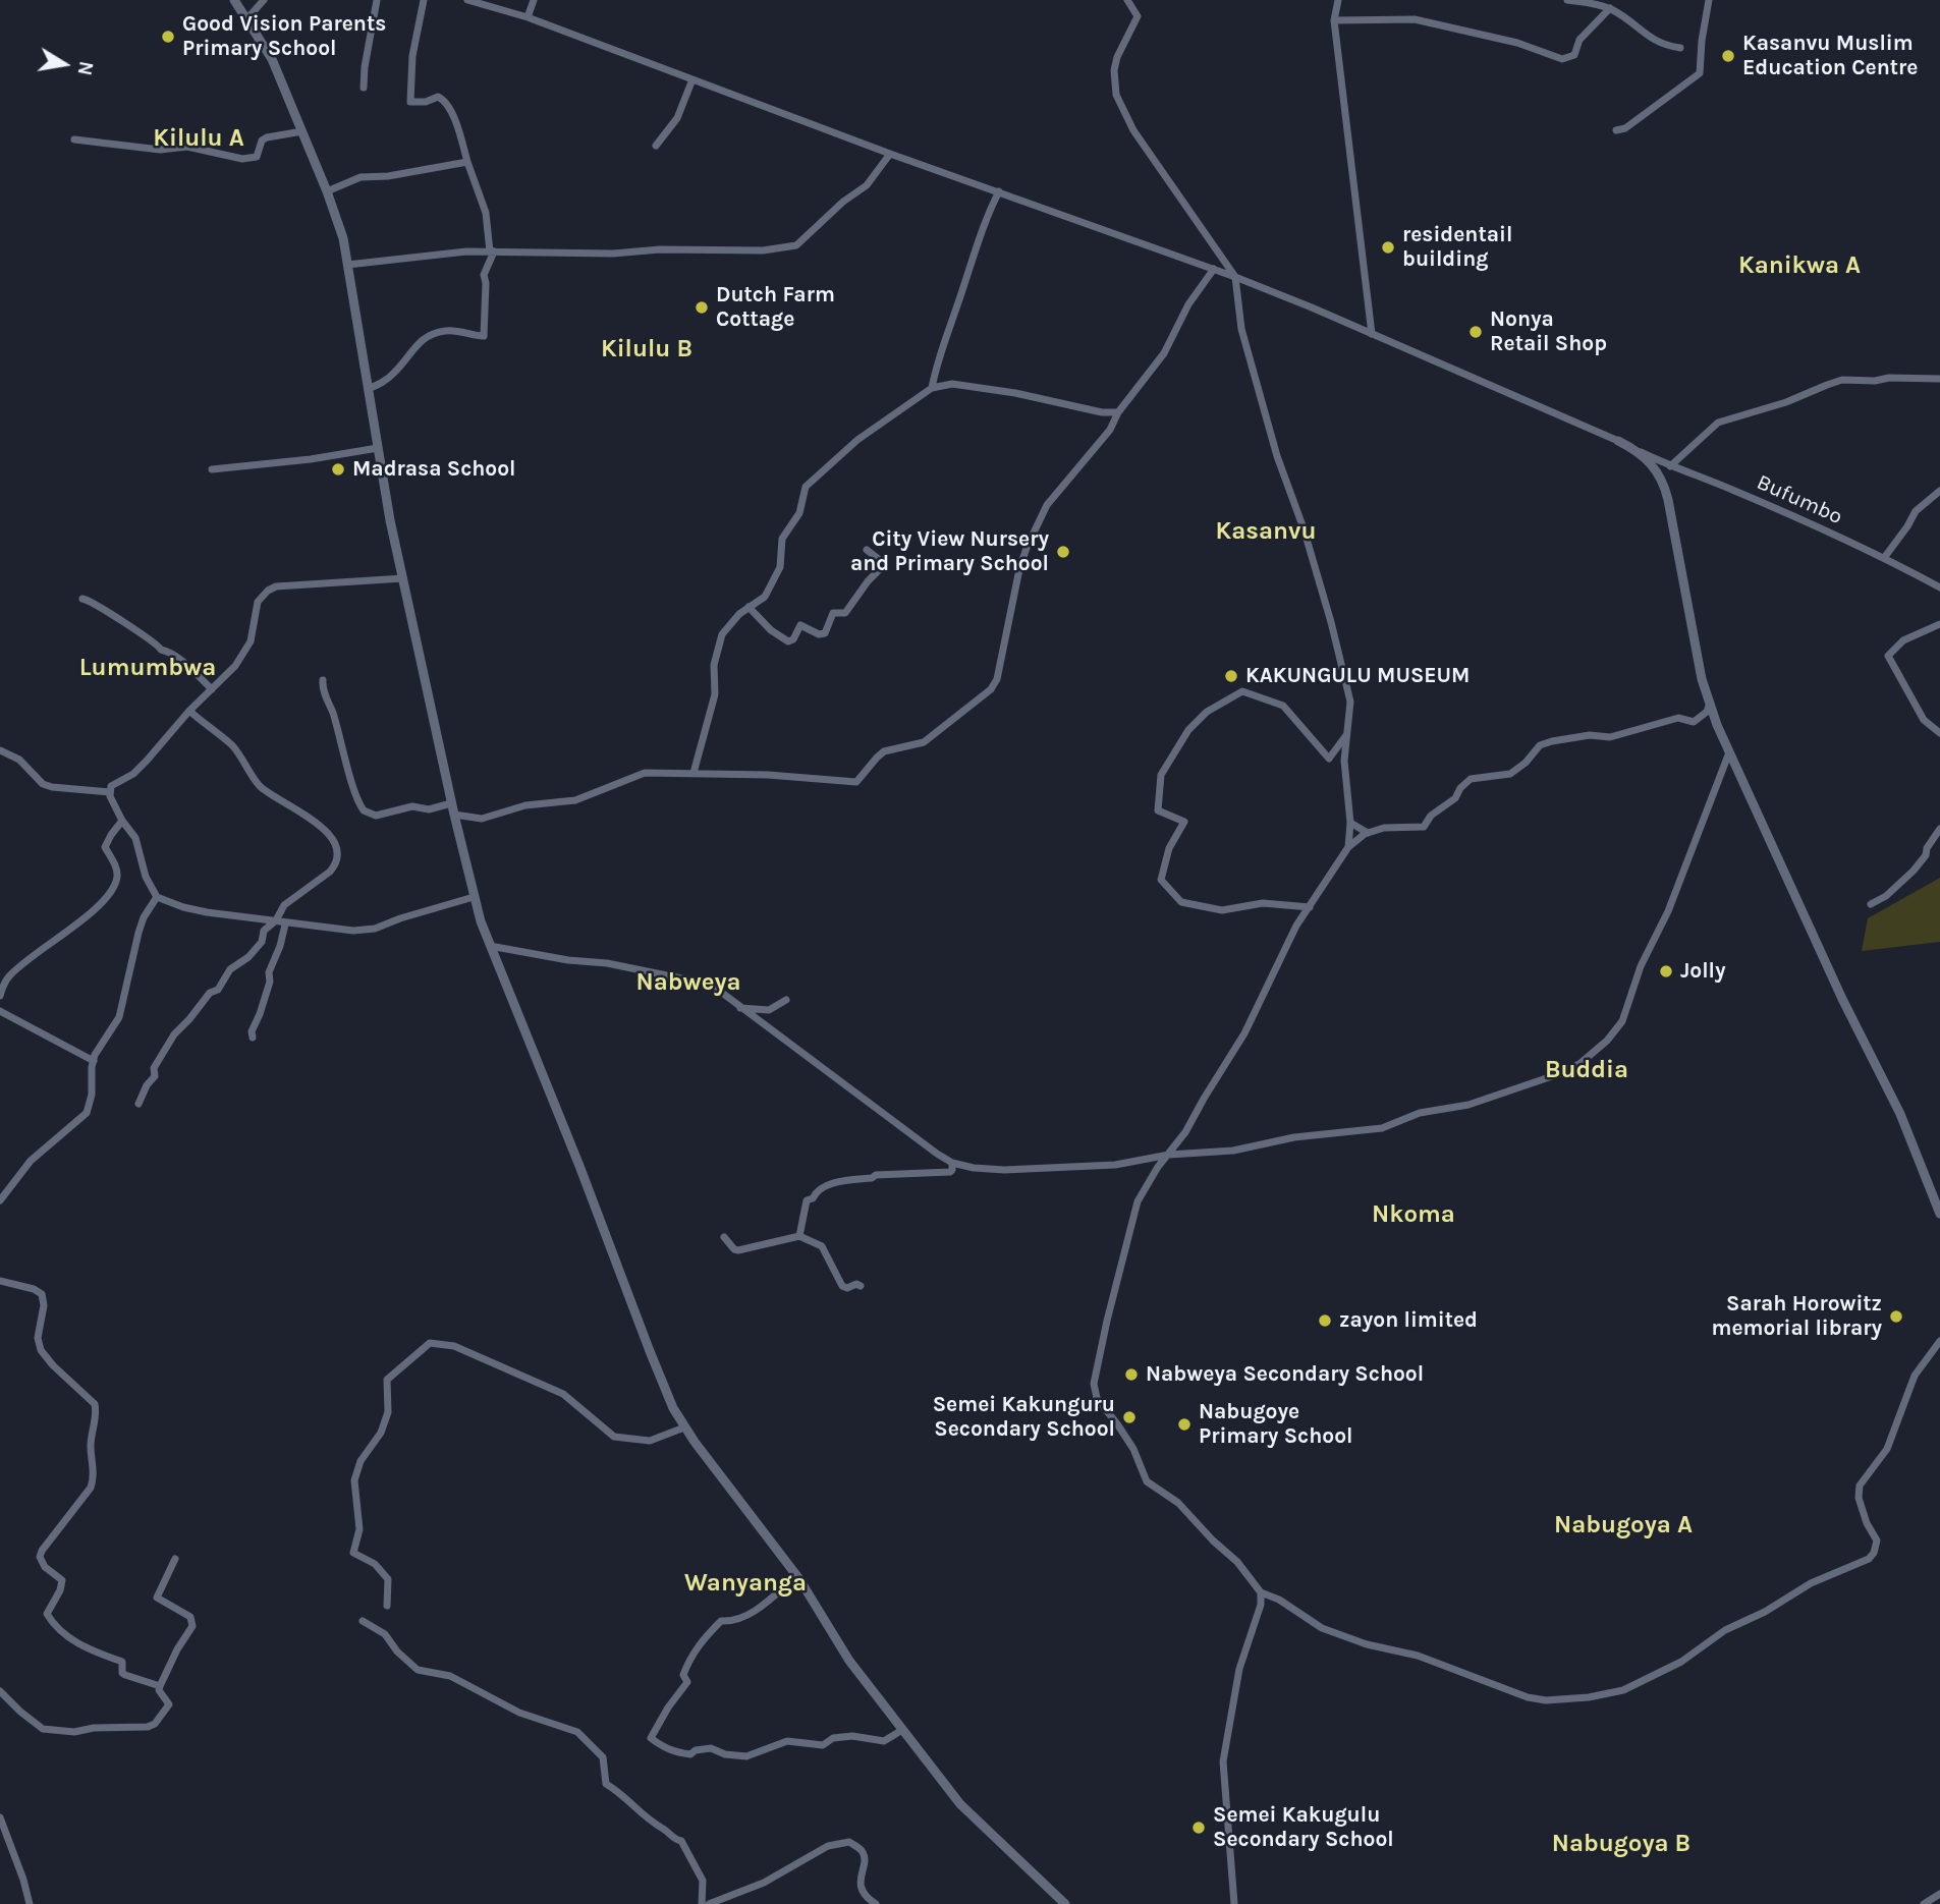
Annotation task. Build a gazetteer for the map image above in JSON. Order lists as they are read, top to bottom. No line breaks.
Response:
{"streets":{"street":["Bufumbo"]},"districts":["Kilulu A","Kanikwa A","Kilulu B","Kasanvu","Lumumbwa","Nabweya","Buddia","Nkoma","Nabugoya A","Wanyanga","Nabugoya B"],"places":["Good Vision Parents Primary School","Kasanvu Muslim Education Centre","residentail building","Dutch Farm Cottage","Nonya Retail Shop","Madrasa School","City View Nursery and Primary School","KAKUNGULU MUSEUM","Jolly","Sarah Horowitz memorial library","zayon limited","Nabweya Secondary School","Semei Kakunguru Secondary School","Nabugoye Primary School","Semei Kakugulu Secondary School"],"north":"right"}
